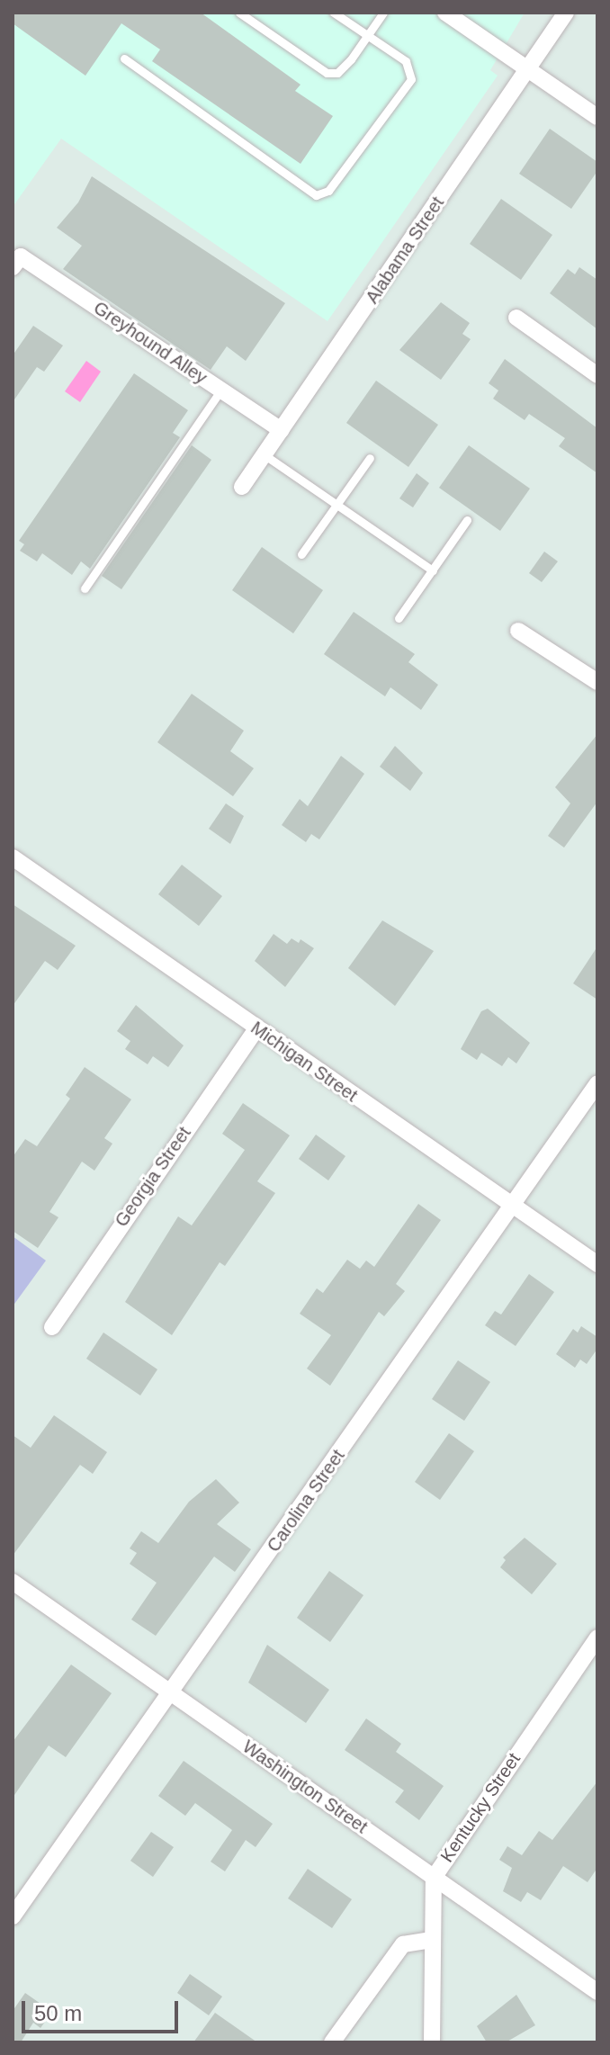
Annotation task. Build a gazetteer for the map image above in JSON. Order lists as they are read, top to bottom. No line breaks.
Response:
{"streets":{"street":["Alabama Street","Greyhound Alley","Michigan Street","Georgia Street","Carolina Street","Washington Street","Kentucky Street"]},"crossings":[["Alabama Street","Greyhound Alley"],["Michigan Street","Georgia Street"],["Michigan Street","Carolina Street"],["Carolina Street","Washington Street"],["Washington Street","Kentucky Street"]],"scale_bar":"50 m"}
